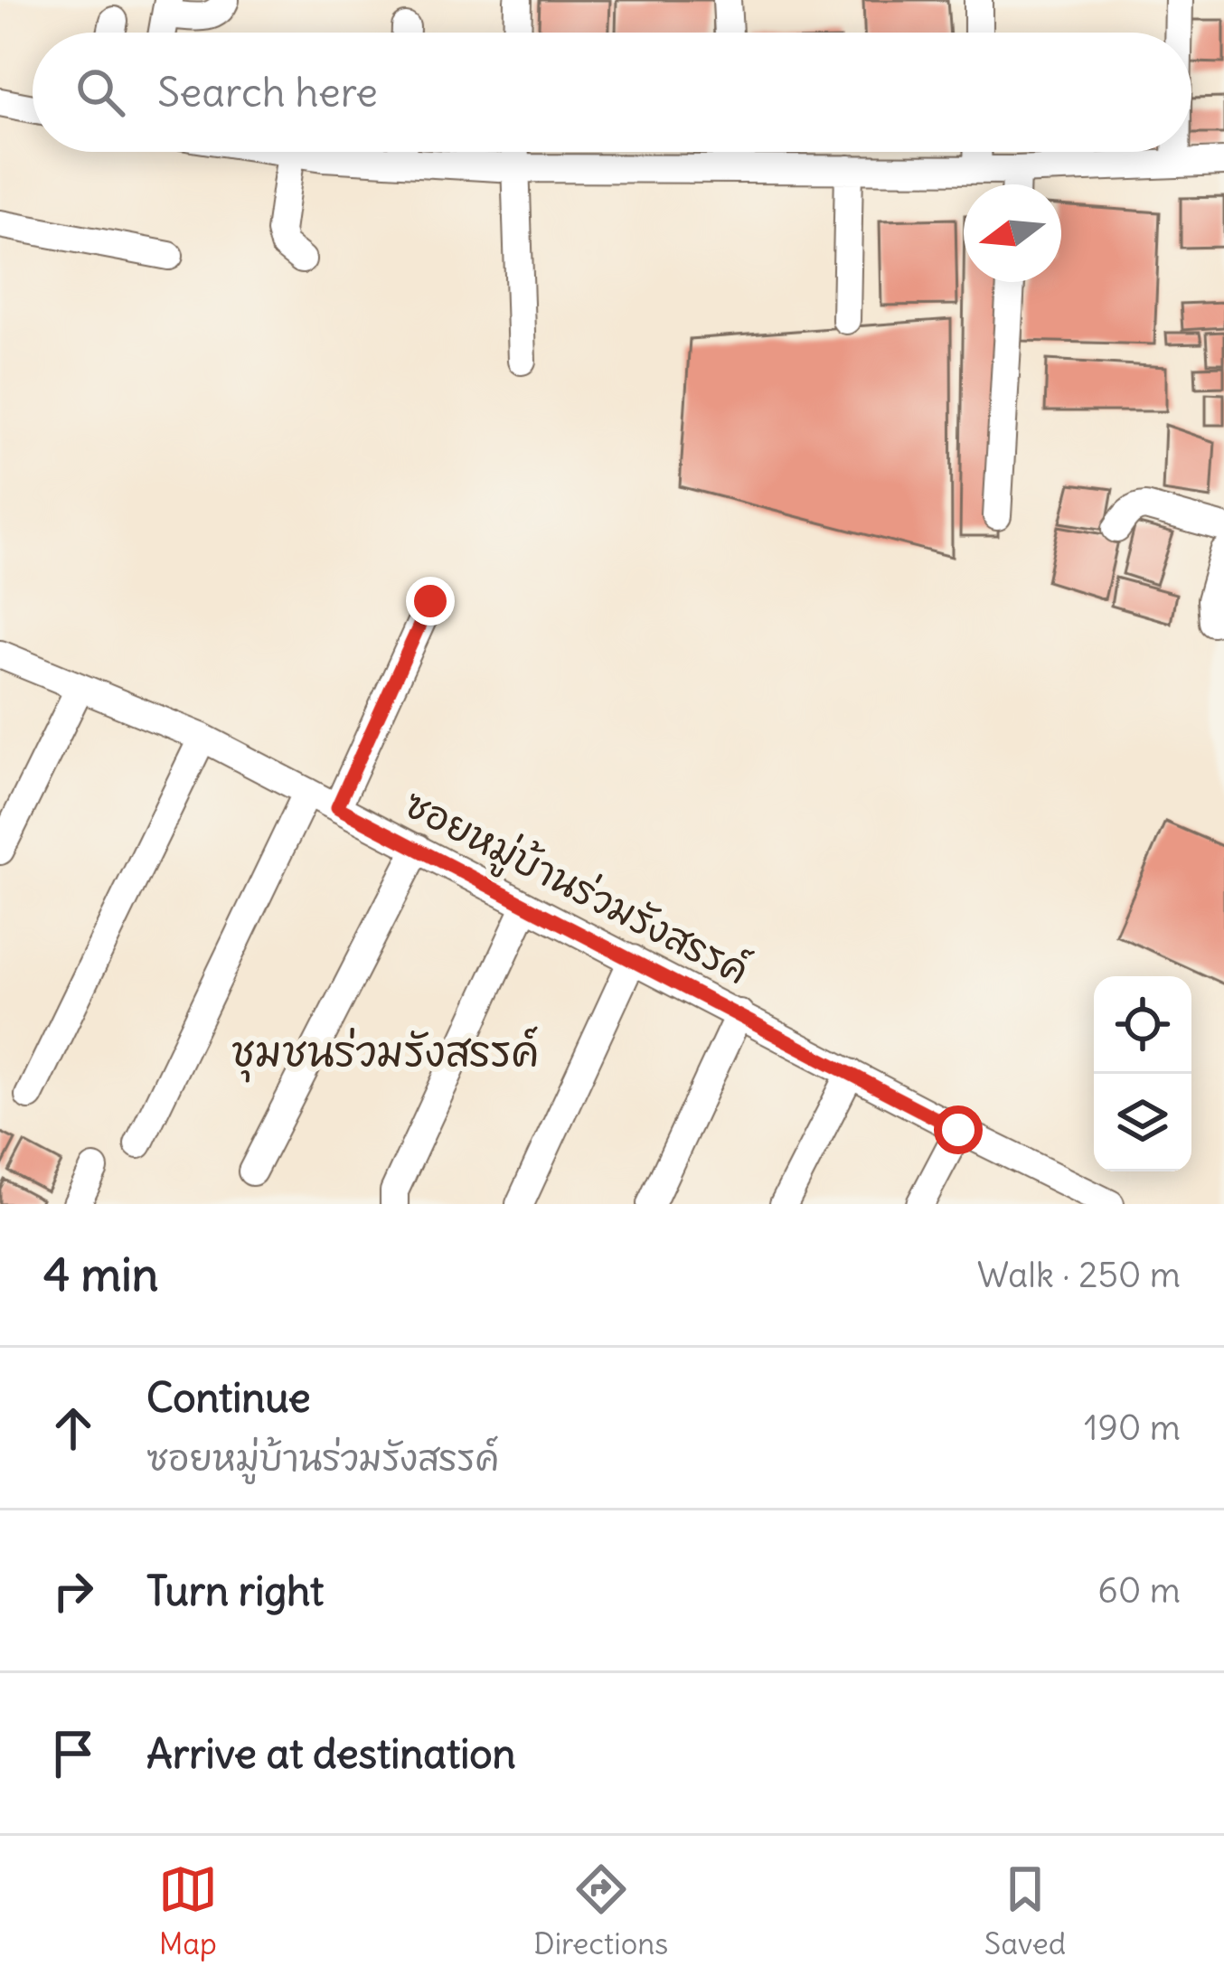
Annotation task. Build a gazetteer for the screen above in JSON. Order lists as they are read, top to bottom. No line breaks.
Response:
{"streets":{"street":["ซอยหมู่บ้านร่วมรังสรรค์"]},"districts":["ชุมชนร่วมรังสรรค์"],"north":"left","page":{"search":"Search here","heading":["4 min","Walk · 250 m"],"list":[["Continue","ซอยหมู่บ้านร่วมรังสรรค์","190 m"],["Turn right","60 m"],"Arrive at destination"],"nav":["Map","Directions","Saved"]}}
